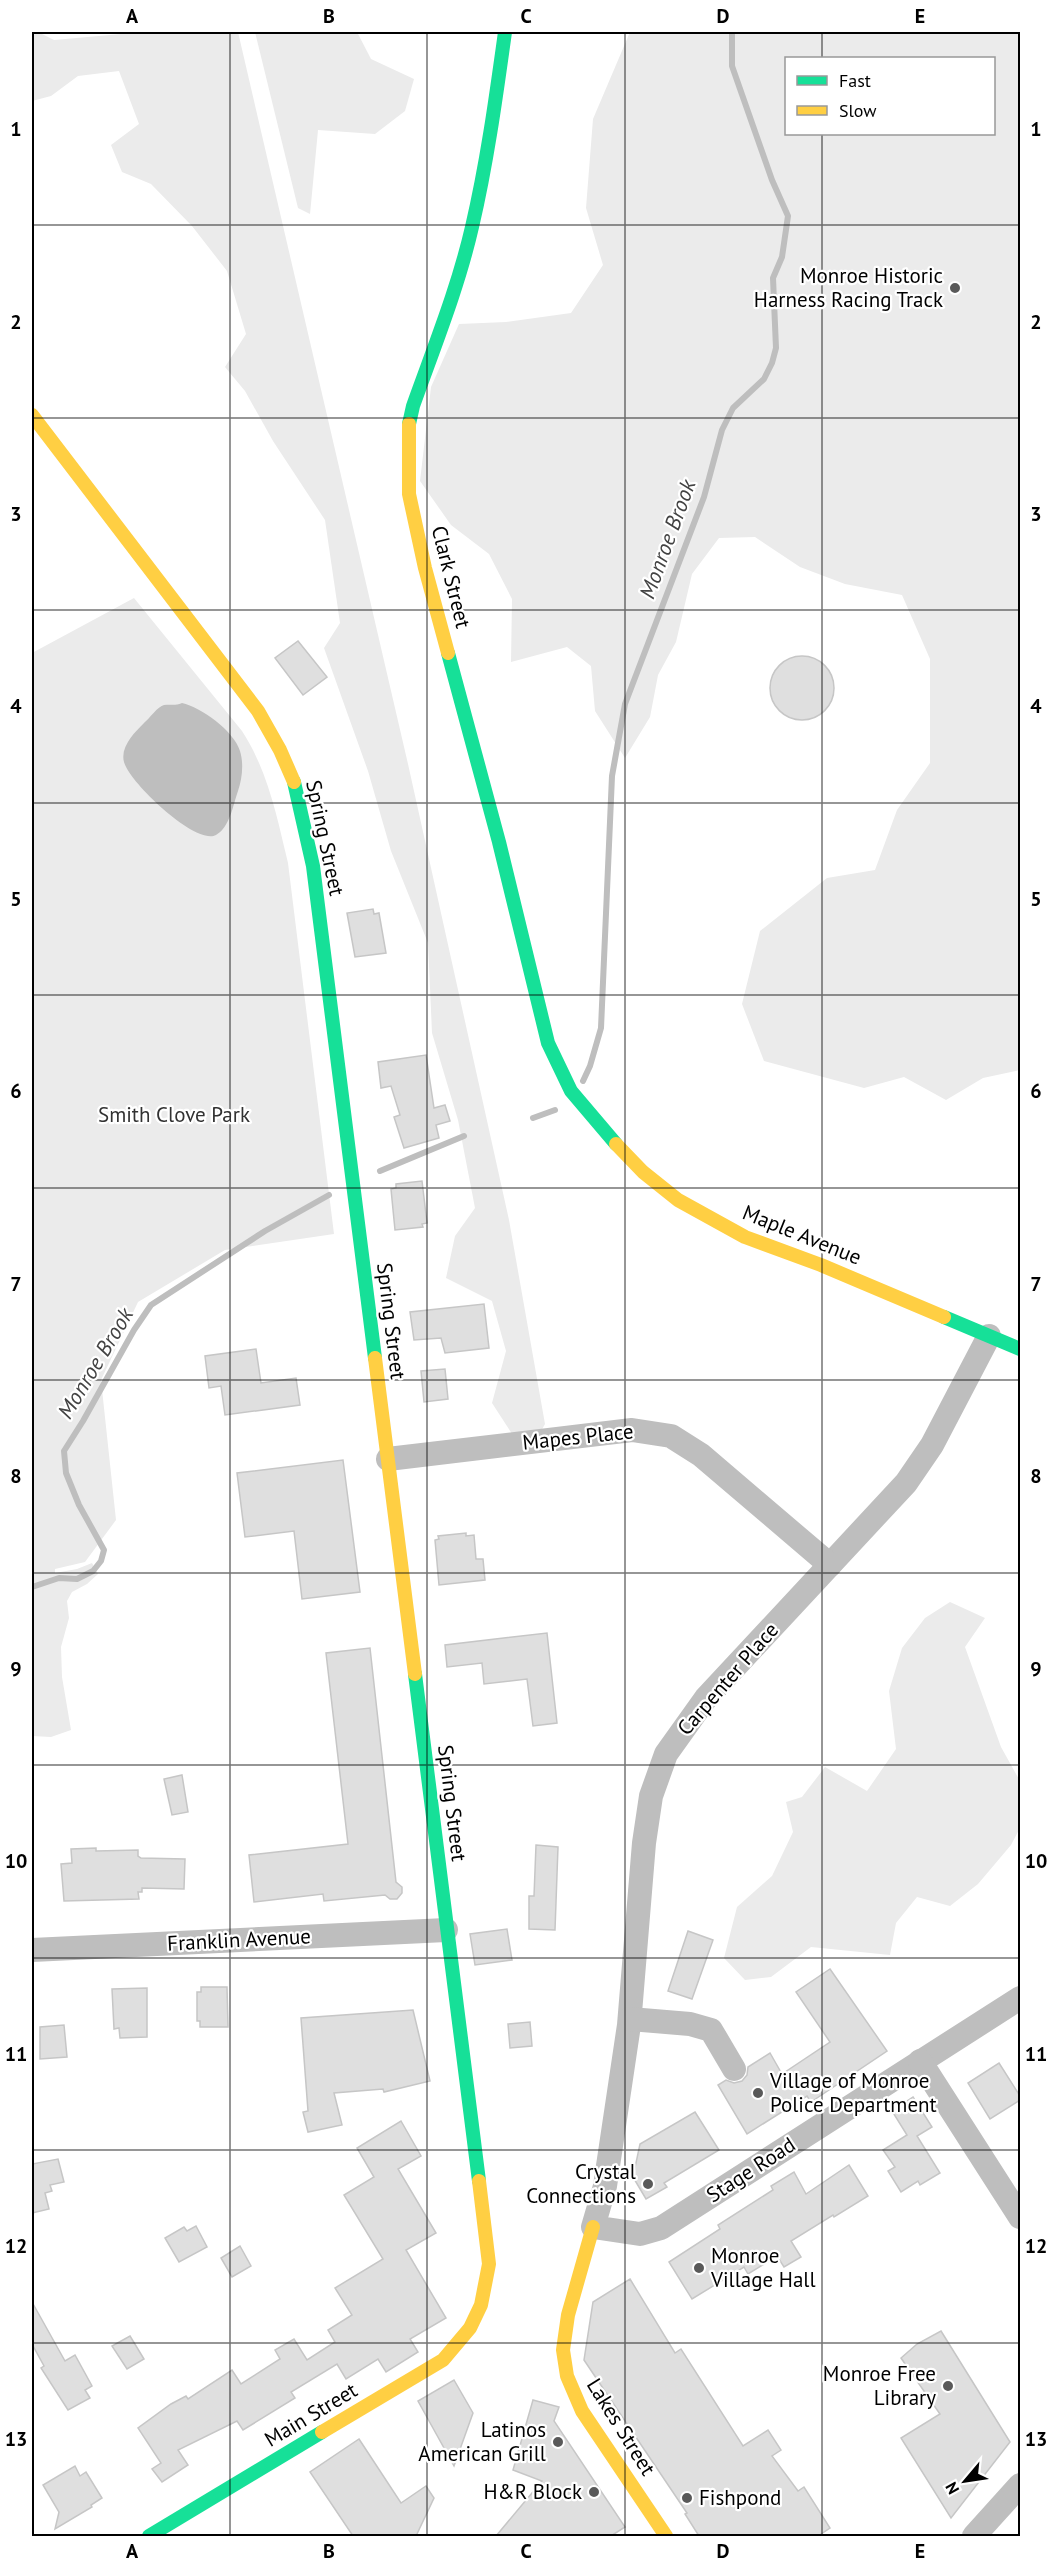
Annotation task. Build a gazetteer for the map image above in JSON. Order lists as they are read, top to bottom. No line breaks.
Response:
{"streets":{"street":["Clark Street","Spring Street","Maple Avenue","Mapes Place","Carpenter Place","Franklin Avenue","Stage Road","Main Street","Lakes Street"]},"crossings":[["Clark Street","Maple Avenue"],["Spring Street","Mapes Place"],["Spring Street","Franklin Avenue"],["Spring Street","Main Street"],["Maple Avenue","Carpenter Place"],["Mapes Place","Carpenter Place"],["Carpenter Place","Stage Road"],["Carpenter Place","Lakes Street"],["Stage Road","Lakes Street"]],"water":["Monroe Brook"],"parks":["Smith Clove Park"],"places":["Monroe Historic Harness Racing Track","Village of Monroe Police Department","Crystal Connections","Monroe Village Hall","Monroe Free Library","Latinos American Grill","H&R Block","Fishpond"],"legend":["Fast","Slow"],"north":"bottom left","grid":{"columns":["A","B","C","D","E"],"rows":["1","2","3","4","5","6","7","8","9","10","11","12","13"]}}
